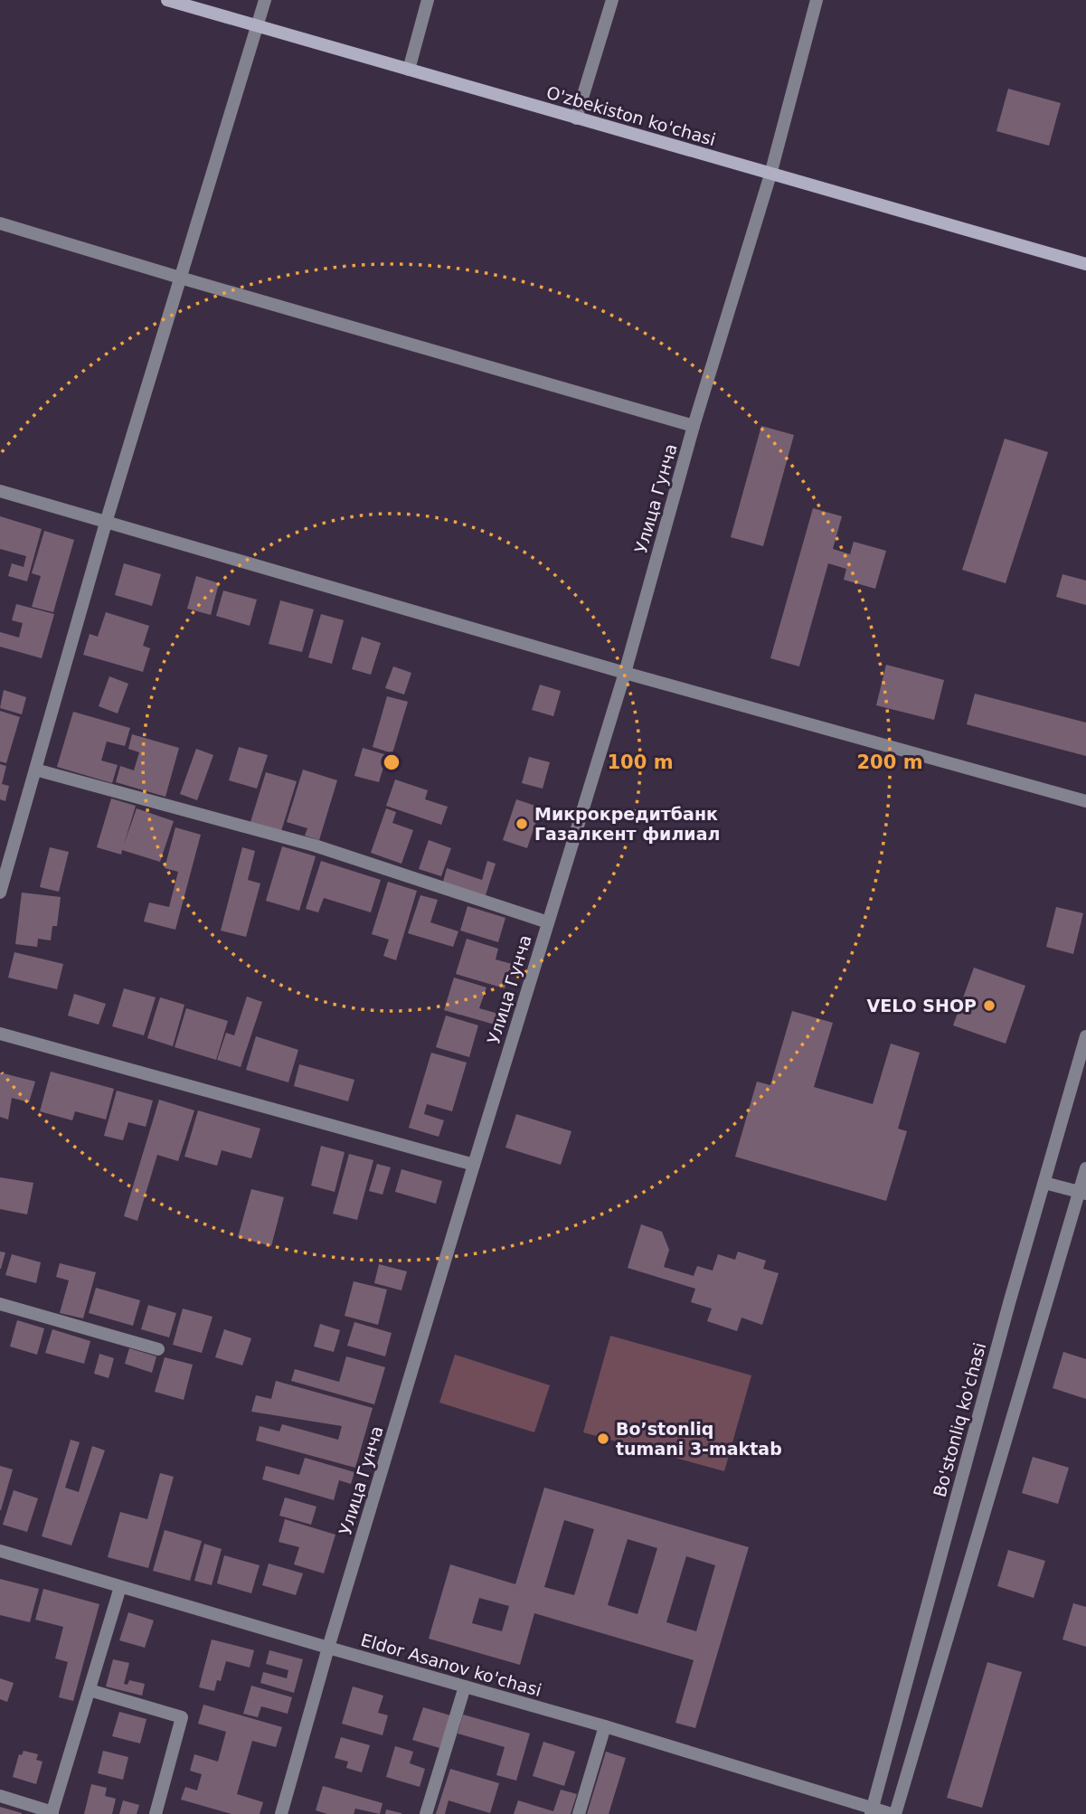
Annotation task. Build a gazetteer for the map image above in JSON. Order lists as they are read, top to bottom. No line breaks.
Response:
{"streets":{"main road":["O'zbekiston ko'chasi"],"street":["Улица Гунча","Bo'stonliq ko'chasi","Eldor Asanov ko'chasi"]},"crossings":[["O'zbekiston ko'chasi","Улица Гунча"],["Улица Гунча","Eldor Asanov ko'chasi"],["Bo'stonliq ko'chasi","Eldor Asanov ko'chasi"]],"places":["Микрокредитбанк Газалкент филиал","VELO SHOP","Bo’stonliq tumani 3-maktab"],"rings":["100 m","200 m"]}
